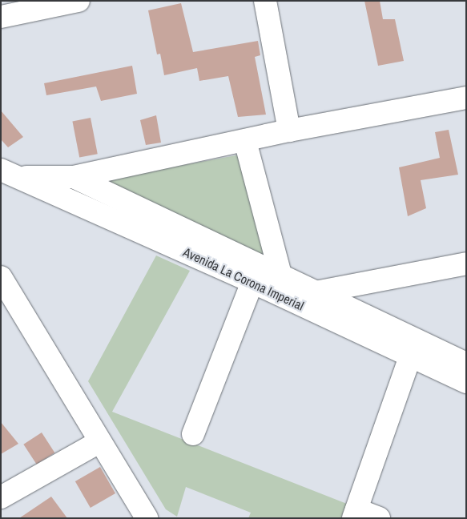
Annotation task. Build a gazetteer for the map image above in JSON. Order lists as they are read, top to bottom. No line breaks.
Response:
{"streets":{"street":["Avenida La Corona Imperial"]}}
